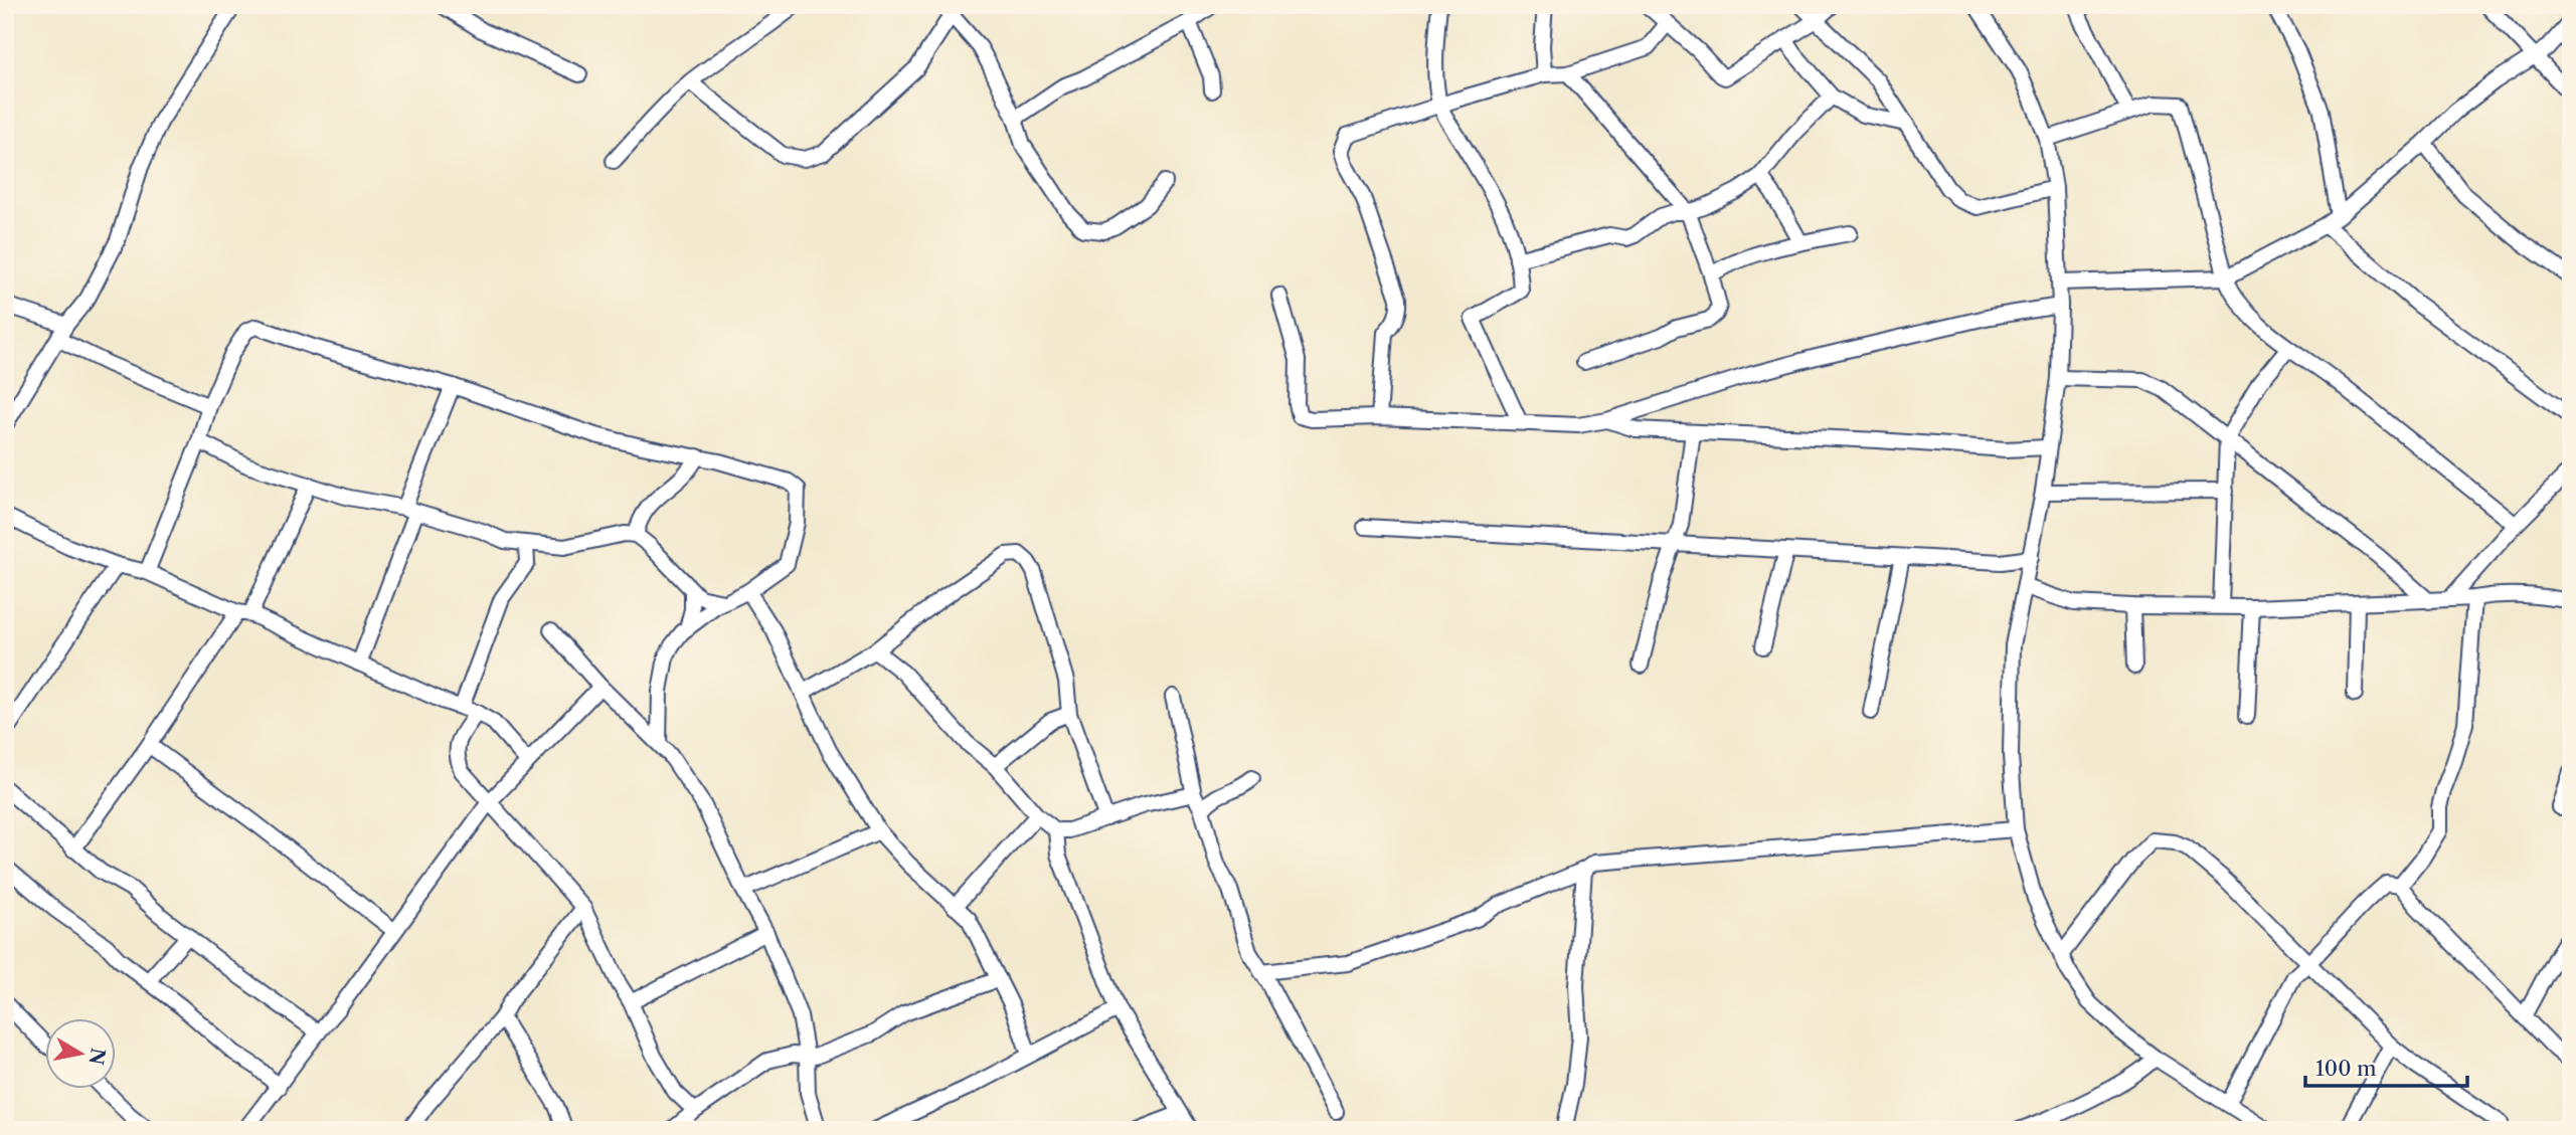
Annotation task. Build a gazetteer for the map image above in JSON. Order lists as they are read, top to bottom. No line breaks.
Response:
{"scale_bar":"100 m","north":"right"}
